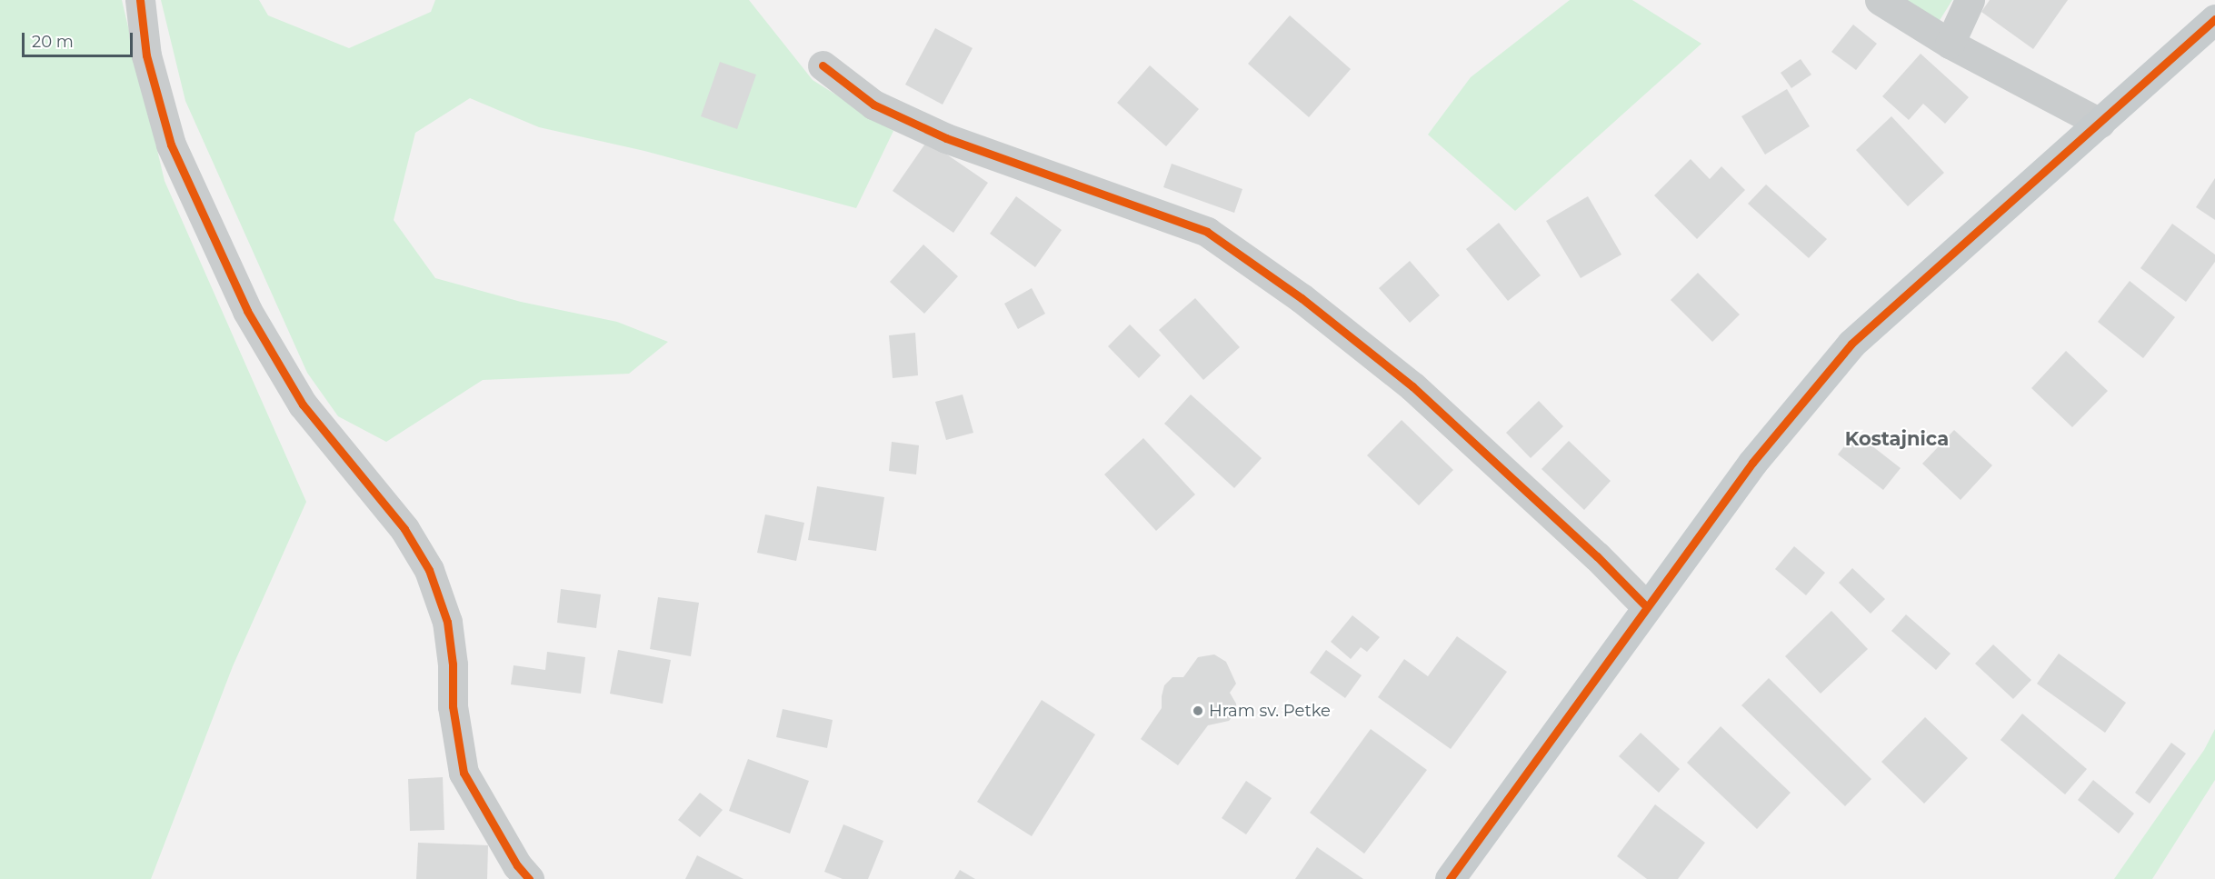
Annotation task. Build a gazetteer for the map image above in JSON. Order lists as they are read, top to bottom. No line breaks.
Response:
{"districts":["Kostajnica"],"places":["Hram sv. Petke"],"scale_bar":"20 m"}
